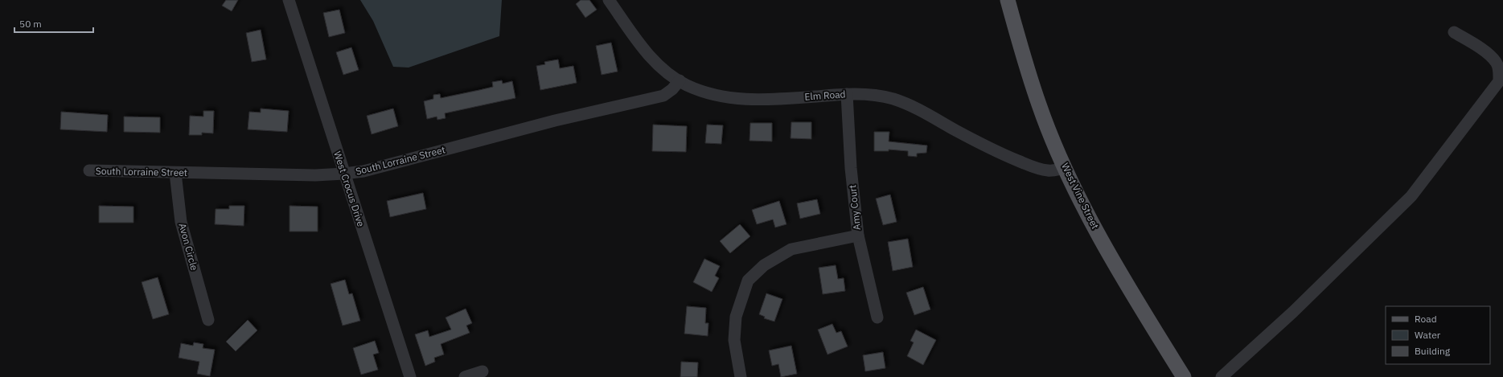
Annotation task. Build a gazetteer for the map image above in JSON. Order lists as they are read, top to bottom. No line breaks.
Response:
{"streets":{"main road":["West Vine Street"],"street":["Elm Road","South Lorraine Street","West Crocus Drive","Amy Court","Avon Circle"]},"crossings":[["Elm Road","South Lorraine Street"],["Elm Road","West Vine Street"],["Elm Road","Amy Court"],["South Lorraine Street","West Crocus Drive"],["South Lorraine Street","Avon Circle"]],"legend":["Road","Water","Building"],"scale_bar":"50 m"}
